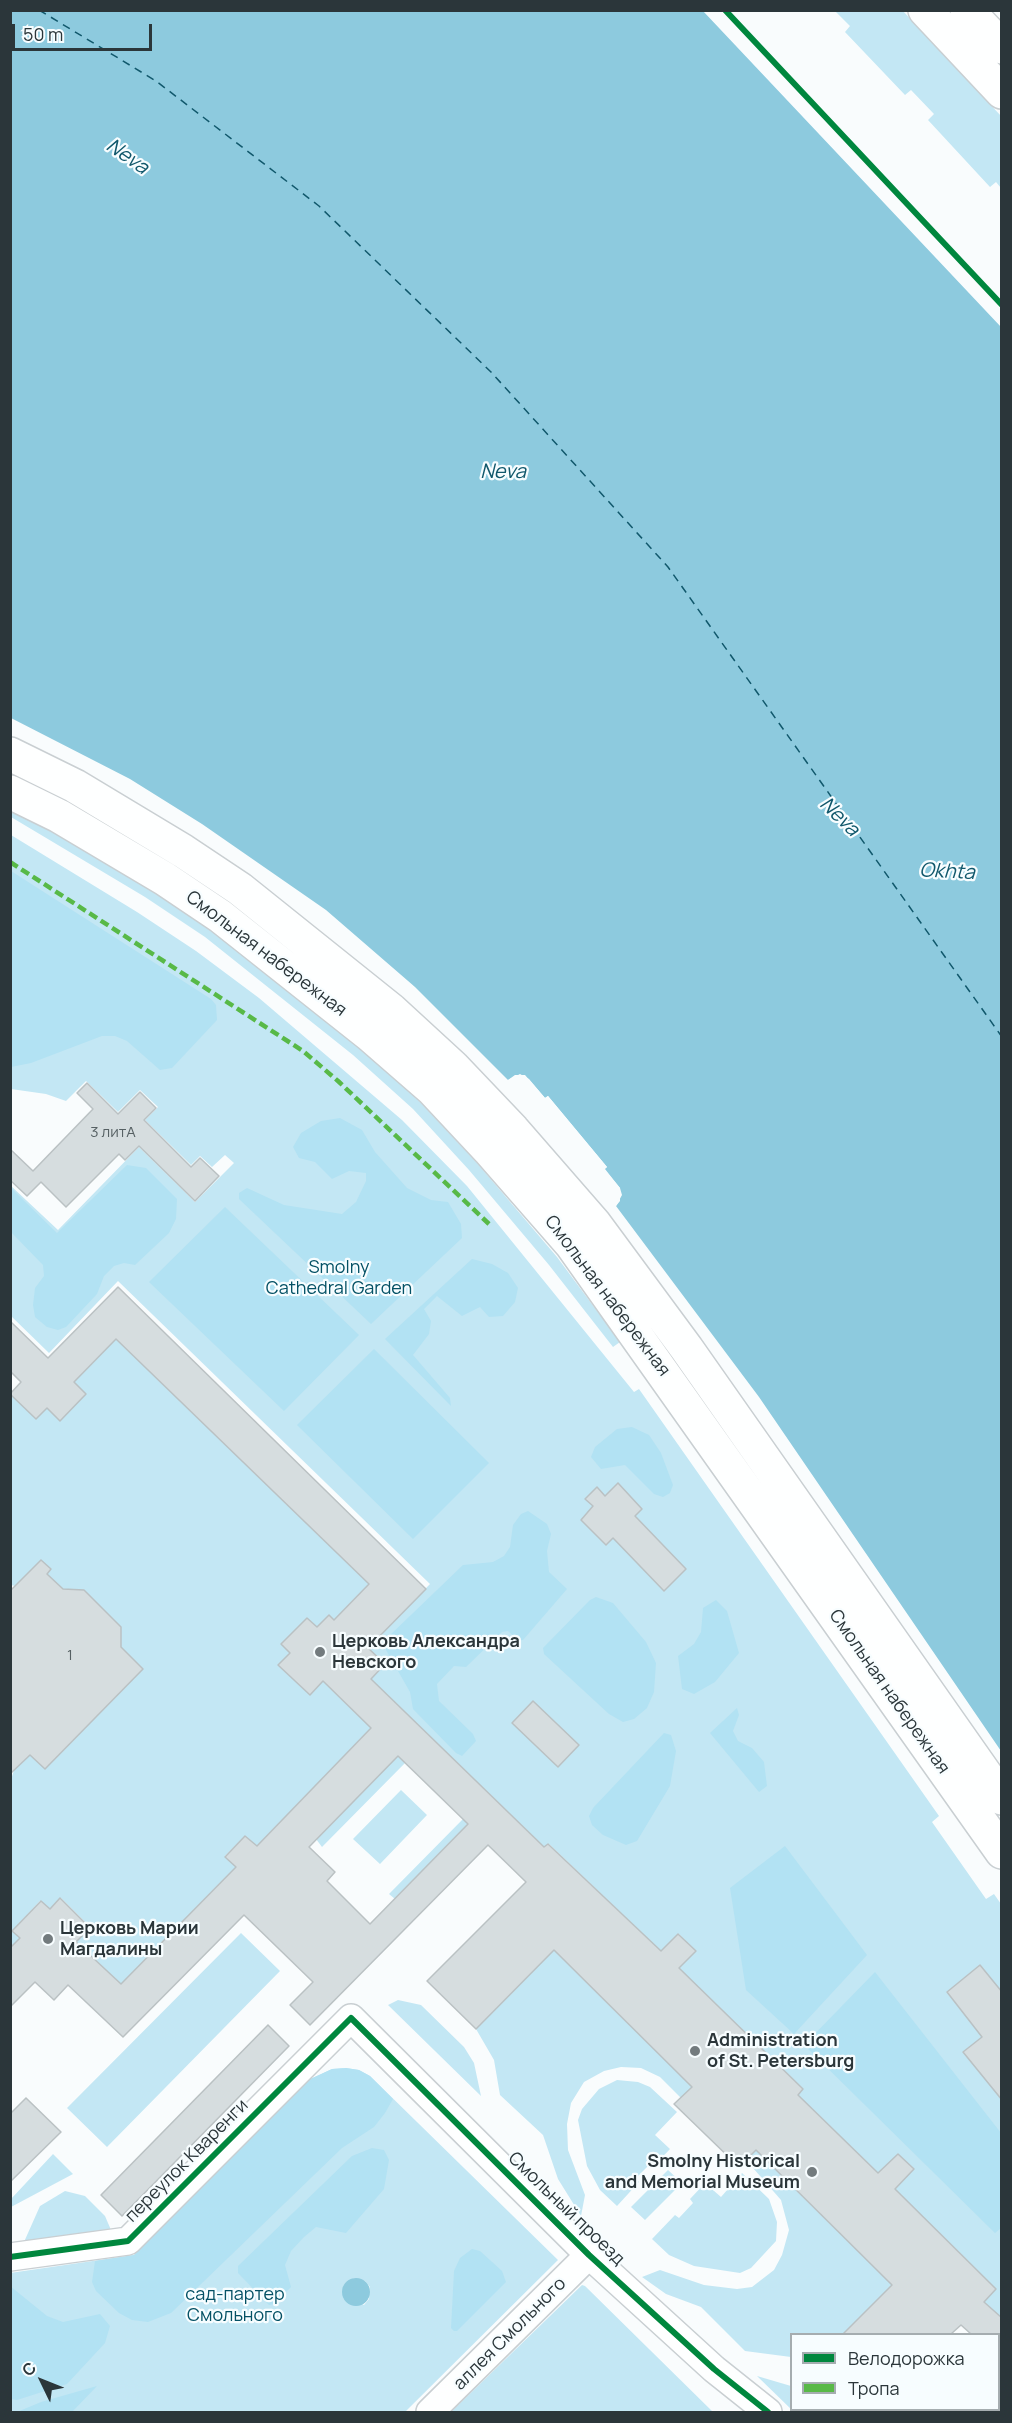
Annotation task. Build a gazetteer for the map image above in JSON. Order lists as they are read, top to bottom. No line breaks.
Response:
{"streets":{"main road":["Смольная набережная"],"street":["переулок Кваренги","Смольный проезд","аллея Смольного"]},"crossings":[["переулок Кваренги","Смольный проезд"],["Смольный проезд","аллея Смольного"]],"water":["Neva","Okhta"],"parks":["Smolny Cathedral Garden","сад-партер Смольного"],"places":["Церковь Александра Невского","Церковь Марии Магдалины","Administration of St. Petersburg","Smolny Historical and Memorial Museum"],"house_numbers":["3 литА","1"],"legend":["Велодорожка","Тропа"],"scale_bar":"50 m","north":"top left"}
